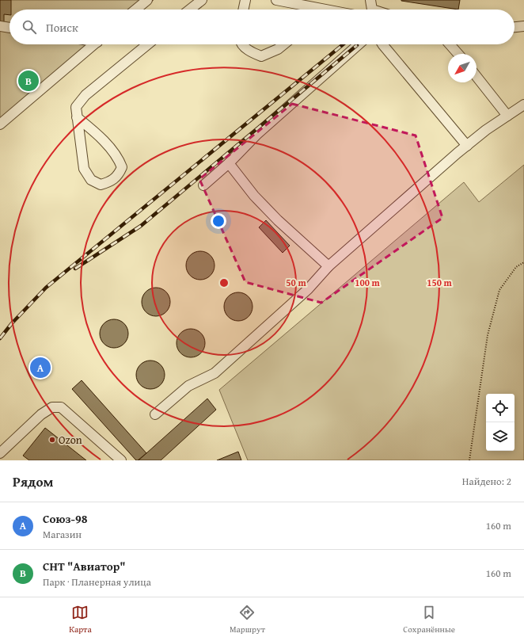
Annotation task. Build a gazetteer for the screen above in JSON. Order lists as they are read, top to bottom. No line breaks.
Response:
{"places":["Ozon"],"north":"bottom left","page":{"search":"Поиск","pins":["B","A"],"heading":["Рядом","Найдено: 2"],"list":[{"mark":"A","name":"Союз-98","note":"Магазин","value":"160 m"},{"mark":"B","name":"СНТ \"Авиатор\"","note":"Парк · Планерная улица","value":"160 m"}],"nav":["Карта","Маршрут","Сохранённые"]},"rings":["50 m","100 m","150 m"]}
